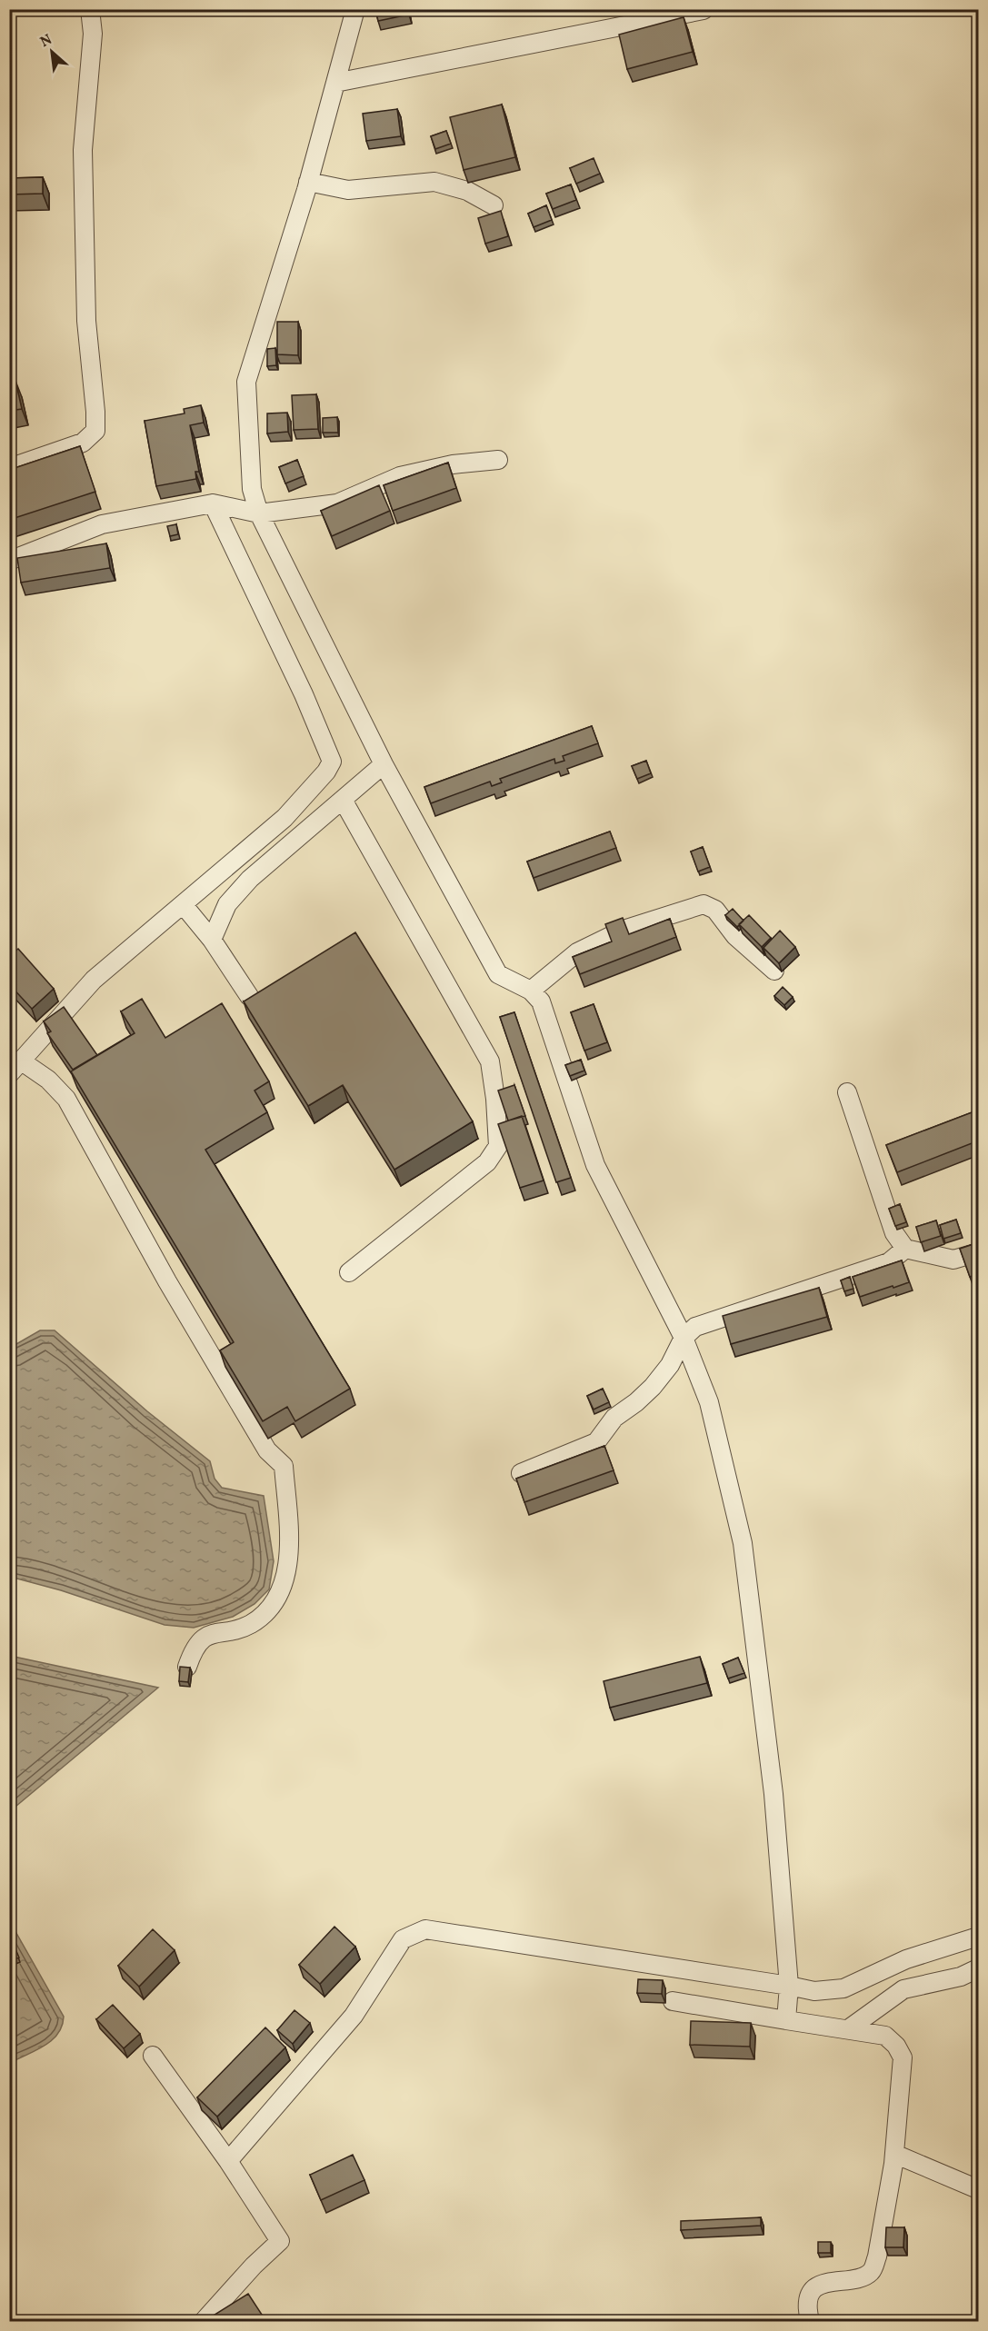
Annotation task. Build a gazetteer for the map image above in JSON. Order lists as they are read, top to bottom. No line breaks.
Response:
{"north":"top left"}
